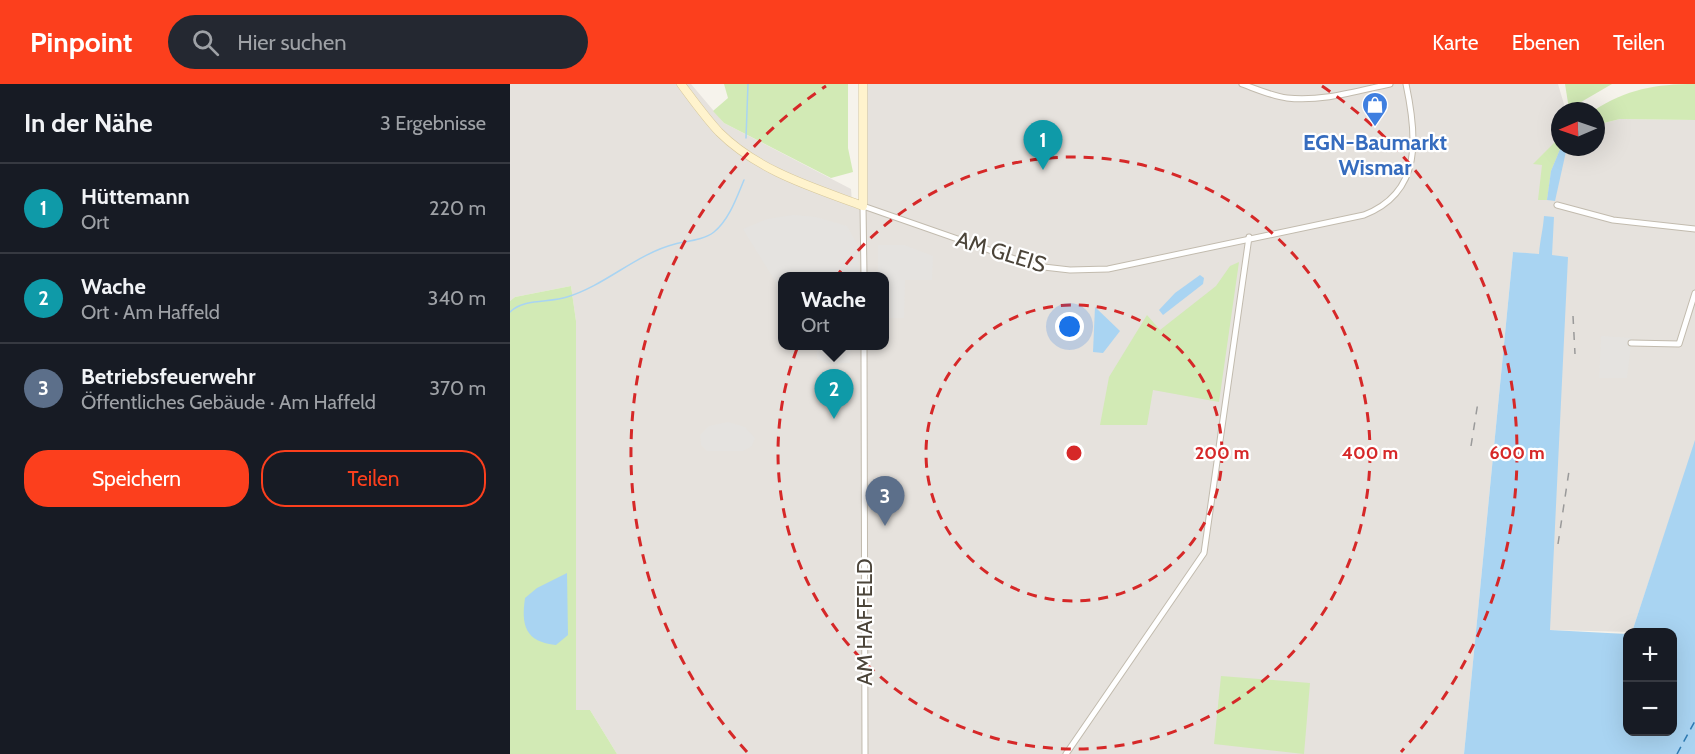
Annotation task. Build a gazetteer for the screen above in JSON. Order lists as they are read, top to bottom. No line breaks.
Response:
{"streets":{"street":["AM GLEIS","AM HAFFELD"]},"places":{"shop":["EGN-Baumarkt Wismar"]},"north":"left","page":{"header":"Pinpoint","search":"Hier suchen","nav":["Karte","Ebenen","Teilen"],"heading":["In der Nähe","3 Ergebnisse"],"pins":["1","2","3"],"list":[{"mark":"1","name":"Hüttemann","note":"Ort","value":"220 m"},{"mark":"2","name":"Wache","note":"Ort · Am Haffeld","value":"340 m"},{"mark":"3","name":"Betriebsfeuerwehr","note":"Öffentliches Gebäude · Am Haffeld","value":"370 m"}],"popup":["Wache","Ort"],"buttons":["Speichern","Teilen"],"map_buttons":["+","−"]},"rings":["200 m","400 m","600 m"]}
